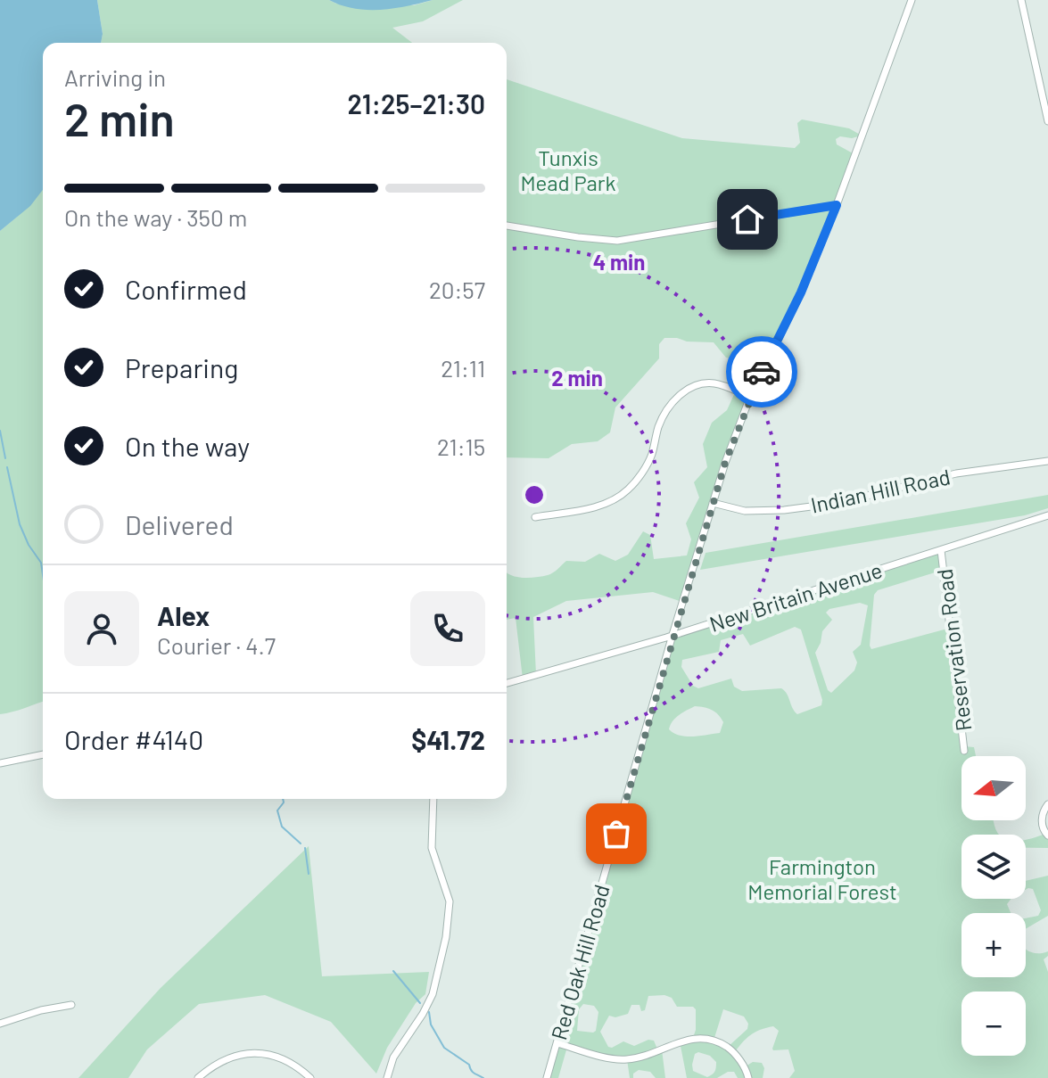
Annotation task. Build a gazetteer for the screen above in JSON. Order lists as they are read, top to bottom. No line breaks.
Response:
{"streets":{"street":["Indian Hill Road","New Britain Avenue","Reservation Road","Red Oak Hill Road"]},"crossings":[["Indian Hill Road","Red Oak Hill Road"],["New Britain Avenue","Reservation Road"],["New Britain Avenue","Red Oak Hill Road"]],"parks":["Tunxis Mead Park","Farmington Memorial Forest"],"north":"left","page":{"heading":["2 min","Arriving in","21:25–21:30"],"panel":["Alex","Courier · 4.7","Order #4140","$41.72"],"bar":"On the way · 350 m","list":[["Confirmed","20:57"],["Preparing","21:11"],["On the way","21:15"],"Delivered"],"map_buttons":["+","−"]},"rings":["4 min","2 min"]}
